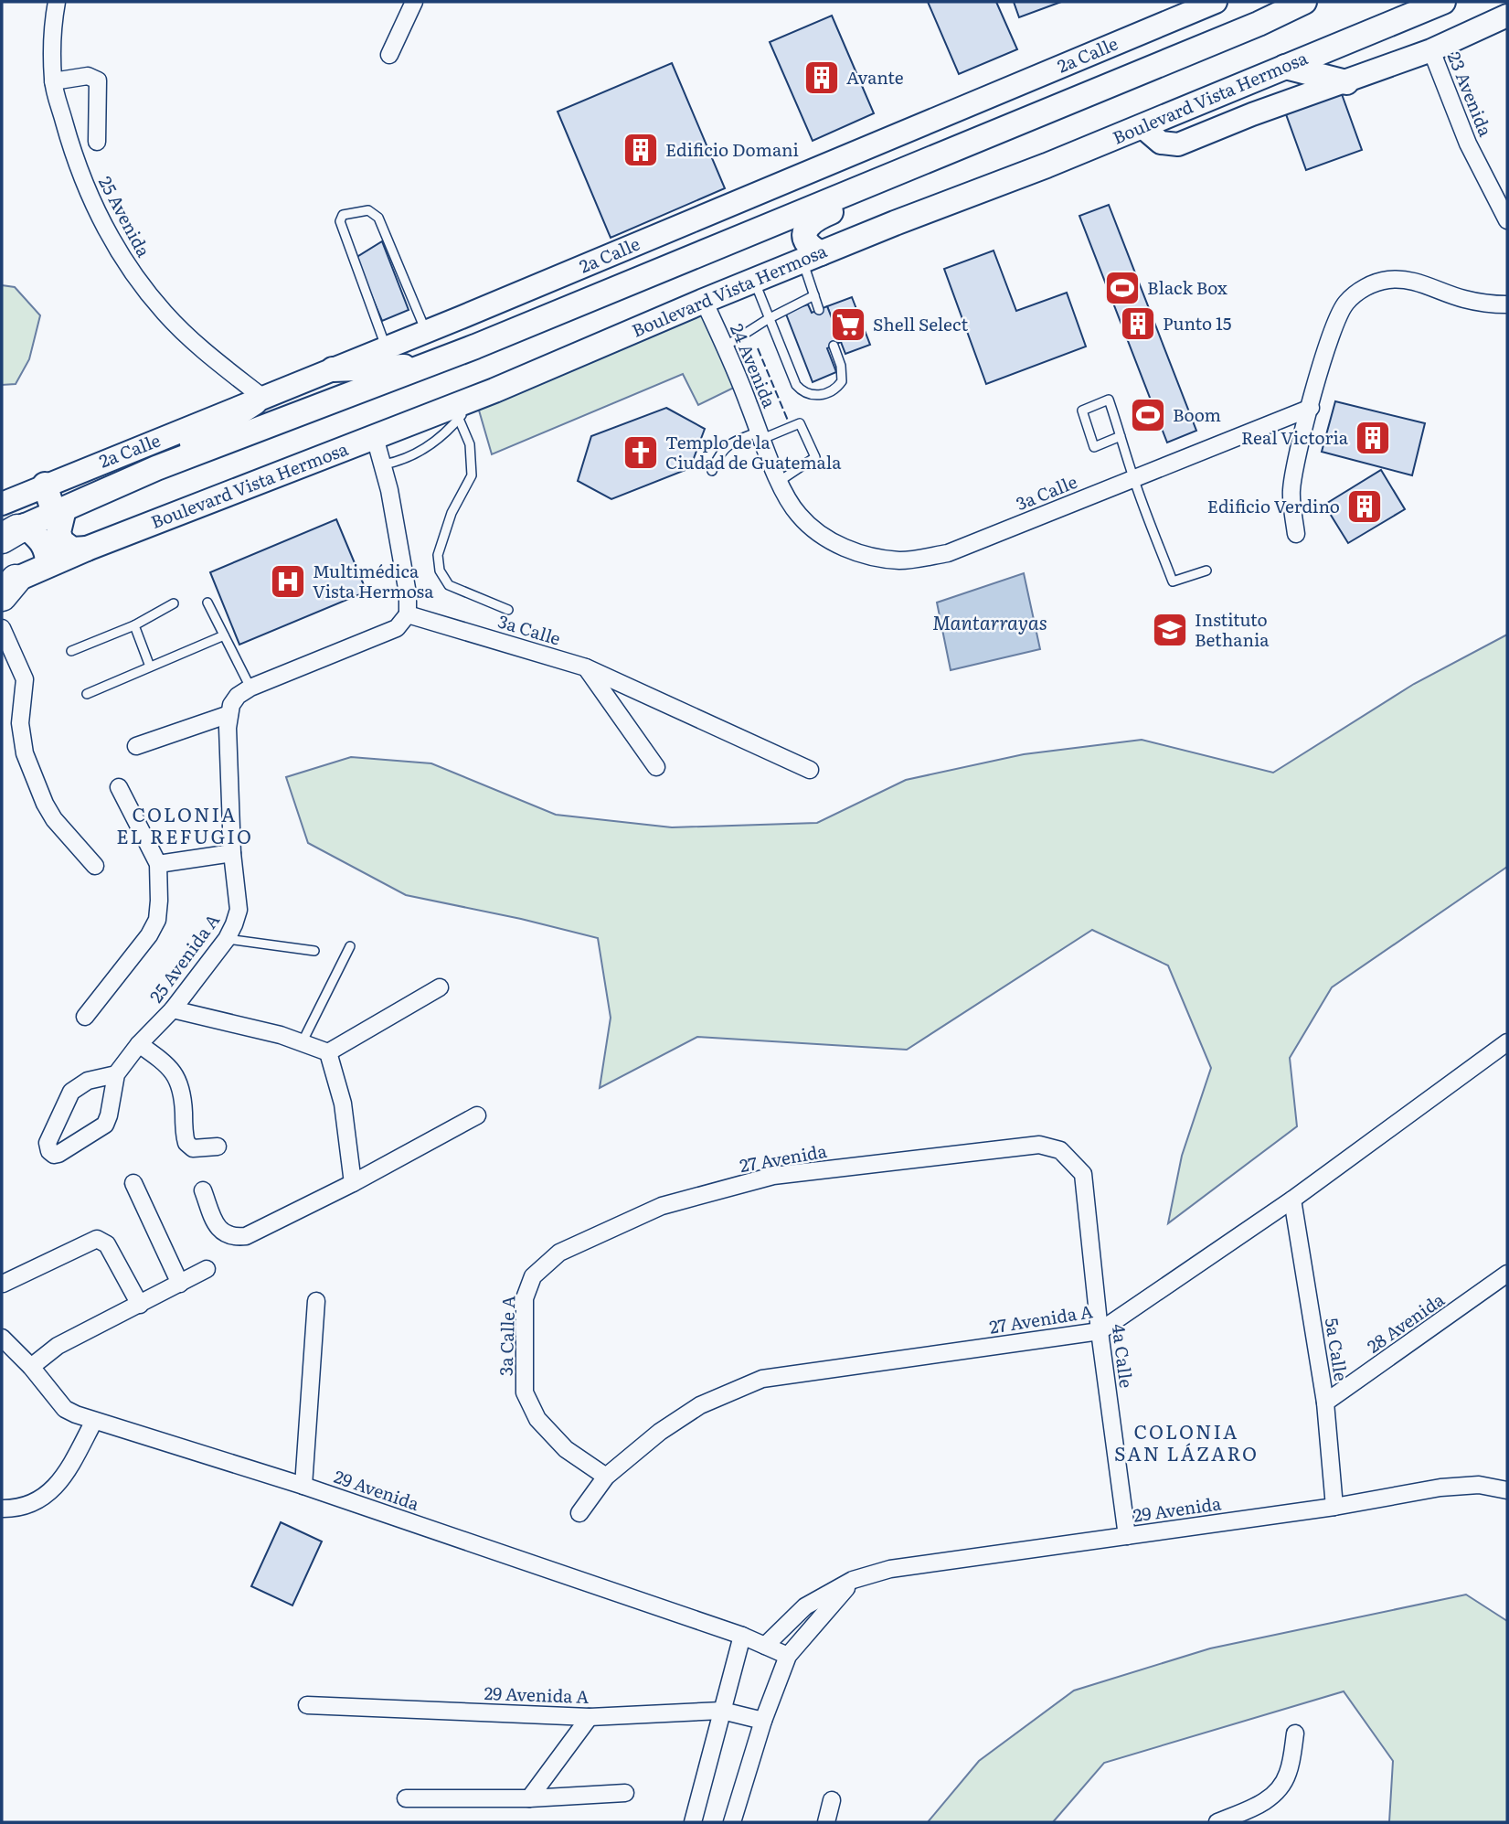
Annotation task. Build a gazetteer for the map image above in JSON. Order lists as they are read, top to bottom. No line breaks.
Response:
{"streets":{"main road":["Boulevard Vista Hermosa"],"street":["2a Calle","23 Avenida","25 Avenida","24 Avenida","3a Calle","25 Avenida A","27 Avenida","27 Avenida A","28 Avenida","3a Calle A","5a Calle","4a Calle","29 Avenida","29 Avenida A"]},"crossings":[["2a Calle","25 Avenida"],["Boulevard Vista Hermosa","24 Avenida"],["24 Avenida","3a Calle"],["27 Avenida","3a Calle A"],["27 Avenida","4a Calle"],["27 Avenida A","3a Calle A"],["27 Avenida A","5a Calle"],["27 Avenida A","4a Calle"],["28 Avenida","5a Calle"],["5a Calle","29 Avenida"],["4a Calle","29 Avenida"]],"districts":["COLONIA EL REFUGIO","COLONIA SAN LÁZARO"],"water":["Mantarrayas"],"places":{"building":["Avante","Edificio Domani","Punto 15","Real Victoria","Edificio Verdino"],"sports":["Black Box","Boom"],"supermarket":["Shell Select"],"church":["Templo de la Ciudad de Guatemala"],"hospital":["Multimédica Vista Hermosa"],"school or university":["Instituto Bethania"]}}
